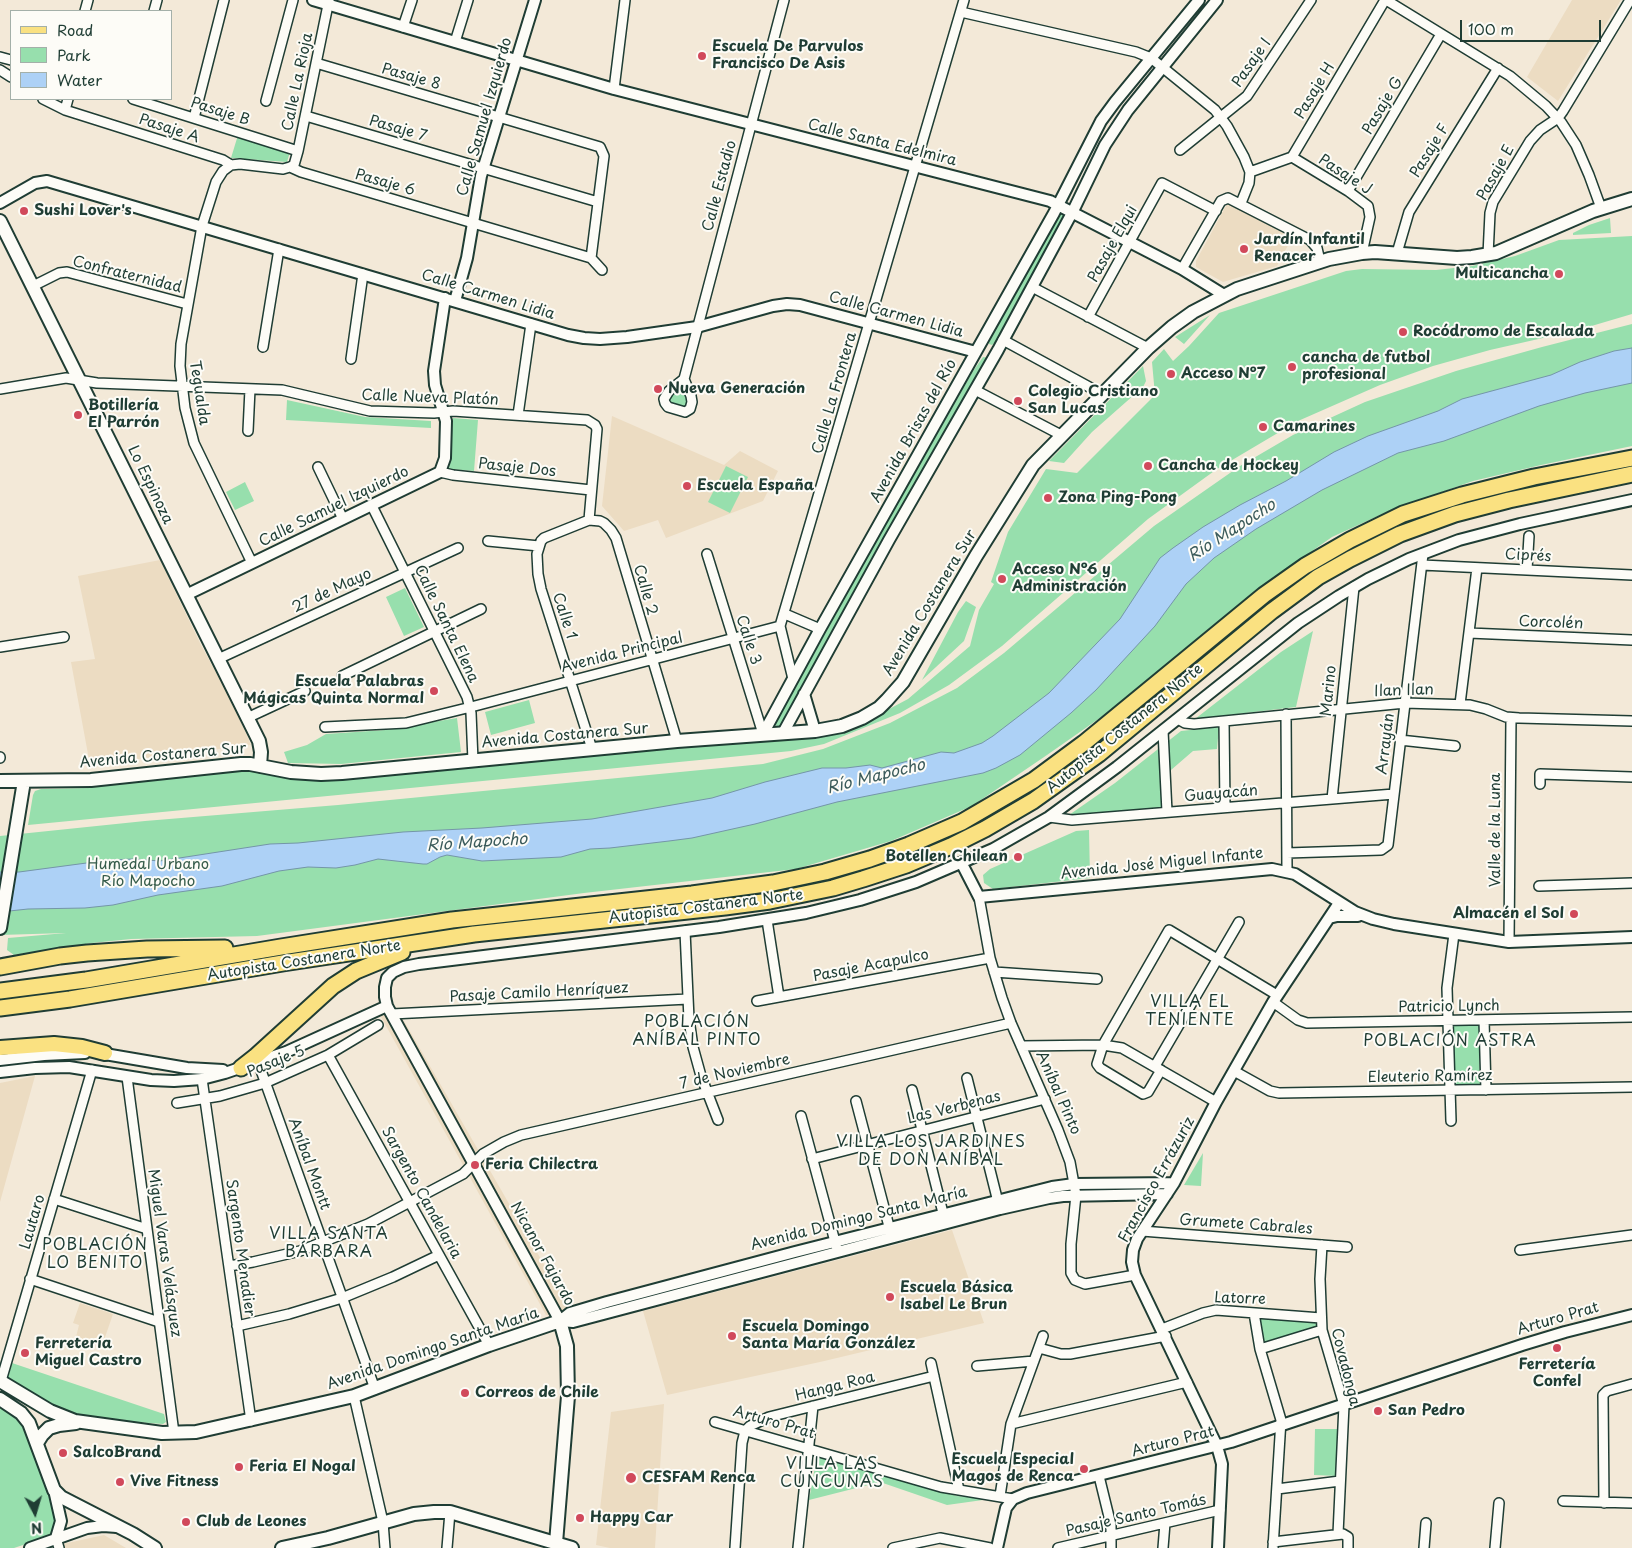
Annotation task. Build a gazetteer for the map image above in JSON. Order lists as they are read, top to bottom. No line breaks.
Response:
{"streets":{"highway":["Autopista Costanera Norte"],"main road":["Lo Espinoza","Avenida Costanera Sur","Avenida Domingo Santa María","Nicanor Fajardo"],"street":["Pasaje I","Pasaje 8","Calle La Rioja","Pasaje H","Pasaje G","Pasaje B","Calle Samuel Izquierdo","Pasaje A","Pasaje 7","Calle Santa Edelmira","Pasaje F","Pasaje E","Pasaje J","Pasaje 6","Calle Estadio","Pasaje Elqui","Confraternidad","Calle Carmen Lidia","Tegualda","Calle La Frontera","Calle Nueva Platón","Avenida Brisas del Río","Pasaje Dos","Ciprés","Calle 2","27 de Mayo","Calle 1","Corcolén","Calle Santa Elena","Calle 3","Avenida Principal","Marino","Ilan Ilan","Arrayán","Guayacán","Valle de la Luna","Avenida José Miguel Infante","Pasaje Acapulco","Pasaje Camilo Henríquez","Patricio Lynch","Pasaje 5","7 de Noviembre","Eleuterio Ramírez","Aníbal Pinto","Las Verbenas","Aníbal Montt","Francisco Errázuriz","Sargento Candelaria","Lautaro","Grumete Cabrales","Sargento Menadier","Miguel Varas Velásquez","Latorre","Arturo Prat","Covadonga","Hanga Roa","Pasaje Santo Tomás"]},"crossings":[["Pasaje 8","Calle La Rioja"],["Pasaje 8","Calle Samuel Izquierdo"],["Pasaje 8","Pasaje 7"],["Calle La Rioja","Pasaje B"],["Calle La Rioja","Pasaje A"],["Calle La Rioja","Pasaje 7"],["Calle La Rioja","Calle Santa Edelmira"],["Calle La Rioja","Pasaje 6"],["Pasaje H","Pasaje J"],["Pasaje G","Pasaje J"],["Calle Samuel Izquierdo","Pasaje 7"],["Calle Samuel Izquierdo","Calle Santa Edelmira"],["Calle Samuel Izquierdo","Pasaje 6"],["Calle Samuel Izquierdo","Calle Carmen Lidia"],["Calle Samuel Izquierdo","Tegualda"],["Calle Samuel Izquierdo","Calle Nueva Platón"],["Calle Samuel Izquierdo","Pasaje Dos"],["Calle Samuel Izquierdo","Lo Espinoza"],["Calle Samuel Izquierdo","Calle Santa Elena"],["Pasaje A","Pasaje 6"],["Pasaje A","Tegualda"],["Calle Santa Edelmira","Calle Estadio"],["Calle Santa Edelmira","Pasaje Elqui"],["Calle Santa Edelmira","Calle La Frontera"],["Calle Santa Edelmira","Avenida Brisas del Río"],["Calle Santa Edelmira","Avenida Costanera Sur"],["Pasaje F","Avenida Costanera Sur"],["Pasaje E","Avenida Costanera Sur"],["Pasaje J","Avenida Costanera Sur"],["Calle Estadio","Calle Carmen Lidia"],["Confraternidad","Tegualda"],["Confraternidad","Lo Espinoza"],["Calle Carmen Lidia","Tegualda"],["Calle Carmen Lidia","Calle La Frontera"],["Calle Carmen Lidia","Avenida Brisas del Río"],["Tegualda","Calle Nueva Platón"],["Calle La Frontera","Avenida Principal"],["Calle Nueva Platón","Pasaje Dos"],["Calle Nueva Platón","Lo Espinoza"],["Calle Nueva Platón","Calle 2"],["Avenida Brisas del Río","Avenida Costanera Sur"],["Avenida Brisas del Río","Calle 3"],["Lo Espinoza","27 de Mayo"],["Lo Espinoza","Avenida Costanera Sur"],["Ciprés","Arrayán"],["Calle 2","Avenida Costanera Sur"],["Calle 2","Avenida Principal"],["27 de Mayo","Calle Santa Elena"],["Avenida Costanera Sur","Calle 1"],["Avenida Costanera Sur","Calle Santa Elena"],["Avenida Costanera Sur","Calle 3"],["Calle 1","Avenida Principal"],["Calle Santa Elena","Avenida Principal"],["Calle 3","Avenida Principal"],["Marino","Ilan Ilan"],["Marino","Guayacán"],["Ilan Ilan","Arrayán"],["Ilan Ilan","Valle de la Luna"],["Arrayán","Guayacán"],["Valle de la Luna","Avenida José Miguel Infante"],["Avenida José Miguel Infante","Aníbal Pinto"],["Avenida José Miguel Infante","Francisco Errázuriz"],["Pasaje Acapulco","Aníbal Pinto"],["Pasaje Camilo Henríquez","Nicanor Fajardo"],["Patricio Lynch","Francisco Errázuriz"],["Pasaje 5","Aníbal Montt"],["Pasaje 5","Sargento Candelaria"],["Pasaje 5","Sargento Menadier"],["7 de Noviembre","Aníbal Pinto"],["7 de Noviembre","Aníbal Montt"],["7 de Noviembre","Sargento Candelaria"],["7 de Noviembre","Sargento Menadier"],["7 de Noviembre","Nicanor Fajardo"],["Eleuterio Ramírez","Francisco Errázuriz"],["Aníbal Pinto","Las Verbenas"],["Aníbal Pinto","Francisco Errázuriz"],["Aníbal Pinto","Avenida Domingo Santa María"],["Aníbal Montt","Avenida Domingo Santa María"],["Francisco Errázuriz","Avenida Domingo Santa María"],["Francisco Errázuriz","Grumete Cabrales"],["Francisco Errázuriz","Latorre"],["Francisco Errázuriz","Arturo Prat"],["Francisco Errázuriz","Pasaje Santo Tomás"],["Sargento Candelaria","Avenida Domingo Santa María"],["Avenida Domingo Santa María","Lautaro"],["Avenida Domingo Santa María","Sargento Menadier"],["Avenida Domingo Santa María","Miguel Varas Velásquez"],["Avenida Domingo Santa María","Nicanor Fajardo"],["Grumete Cabrales","Covadonga"],["Latorre","Covadonga"],["Arturo Prat","Covadonga"],["Arturo Prat","Hanga Roa"]],"districts":["VILLA EL TENIENTE","POBLACIÓN ANÍBAL PINTO","POBLACIÓN ASTRA","VILLA LOS JARDINES DE DON ANÍBAL","VILLA SANTA BÁRBARA","POBLACIÓN LO BENITO","VILLA LAS CUNCUNAS"],"water":["Río Mapocho"],"parks":["Humedal Urbano Río Mapocho"],"places":["Escuela De Parvulos Francisco De Asis","Sushi Lover's","Jardín Infantil Renacer","Multicancha","Rocódromo de Escalada","cancha de futbol profesional","Acceso N°7","Nueva Generación","Colegio Cristiano San Lucas","Botillería El Parrón","Camarines","Cancha de Hockey","Escuela España","Zona Ping-Pong","Acceso N°6 y Administración","Escuela Palabras Mágicas Quinta Normal","Botellen Chilean","Almacén el Sol","Feria Chilectra","Escuela Básica Isabel Le Brun","Escuela Domingo Santa María González","Ferretería Confel","Ferretería Miguel Castro","Correos de Chile","San Pedro","SalcoBrand","Feria El Nogal","Escuela Especial Magos de Renca","CESFAM Renca","Vive Fitness","Happy Car","Club de Leones"],"legend":["Road","Park","Water"],"scale_bar":"100 m","north":"bottom"}
